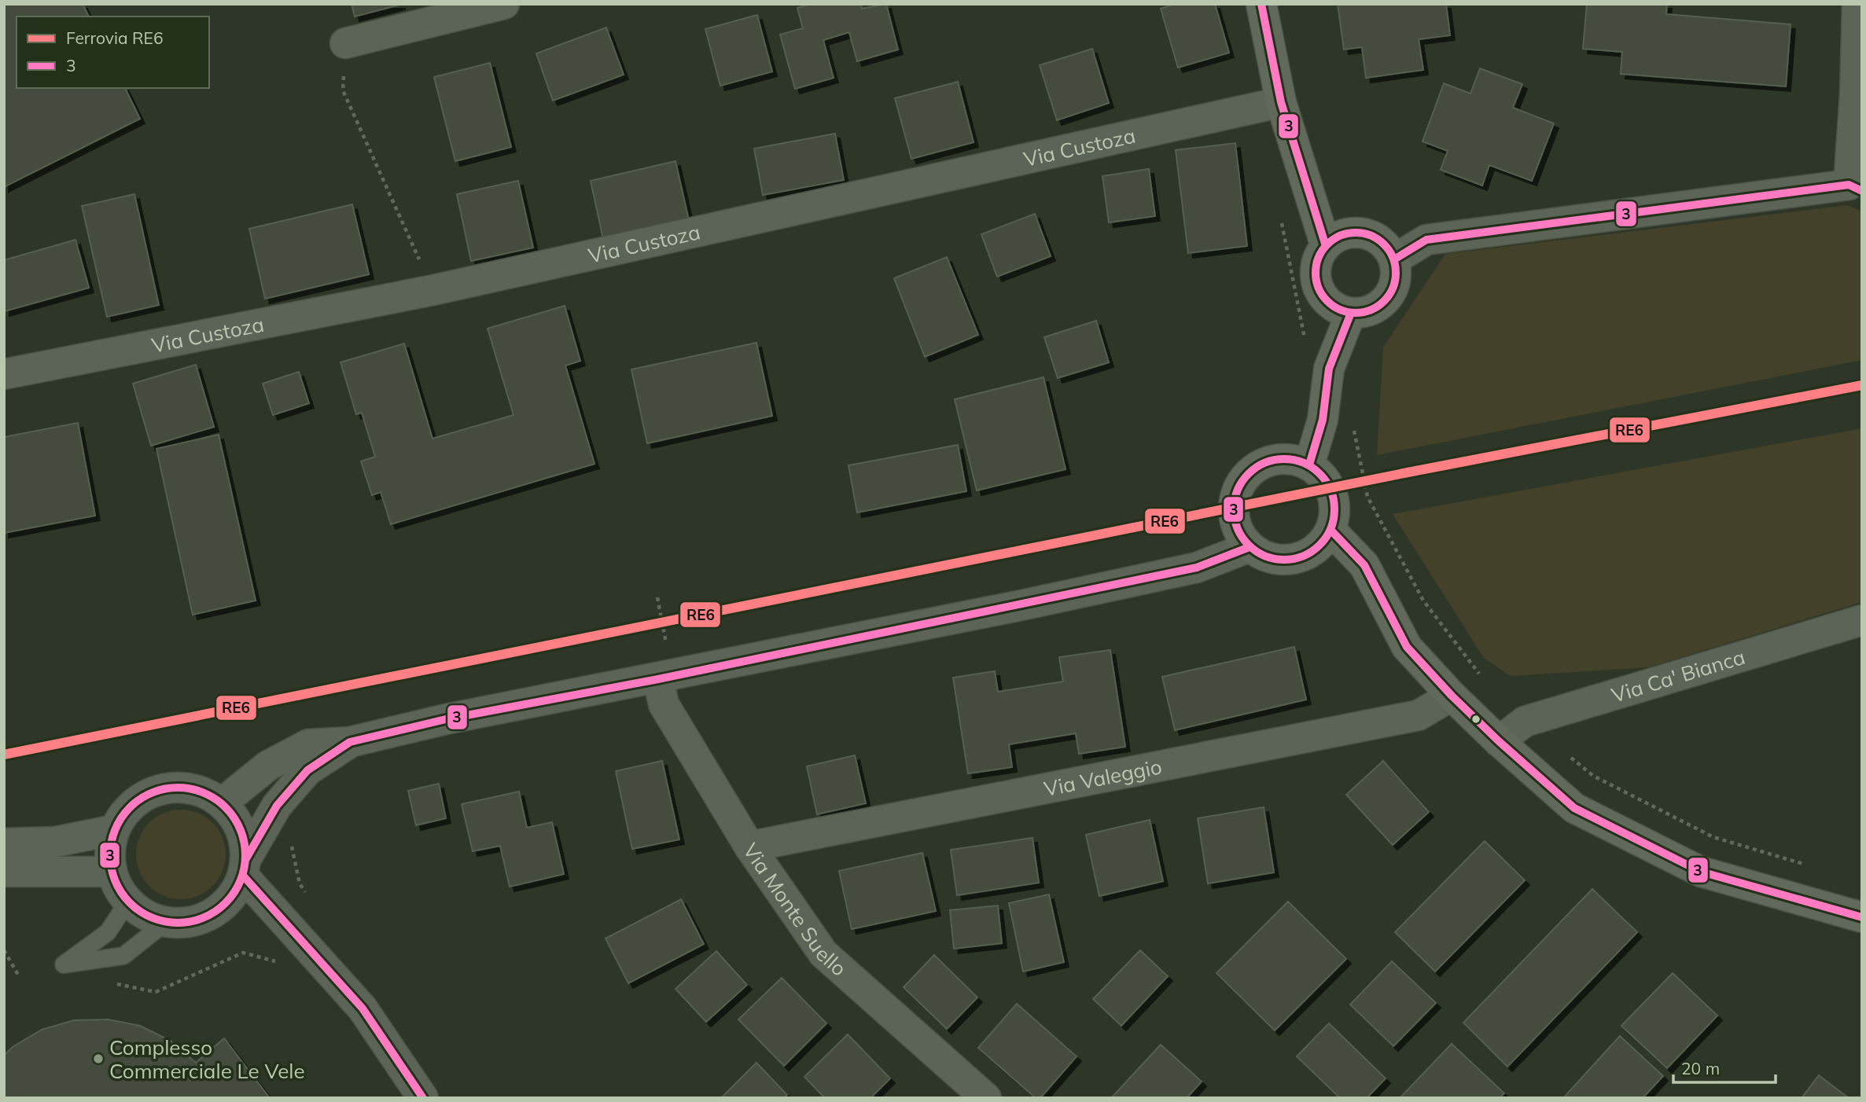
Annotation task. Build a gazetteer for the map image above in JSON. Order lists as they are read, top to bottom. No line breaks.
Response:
{"streets":{"street":["Via Custoza","Via Ca' Bianca","Via Valeggio","Via Monte Suello"]},"crossings":[["Via Valeggio","Via Monte Suello"]],"places":["Complesso Commerciale Le Vele"],"lines":["transit line 3","rail line RE6"],"legend":["Ferrovia RE6","3"],"scale_bar":"20 m"}
